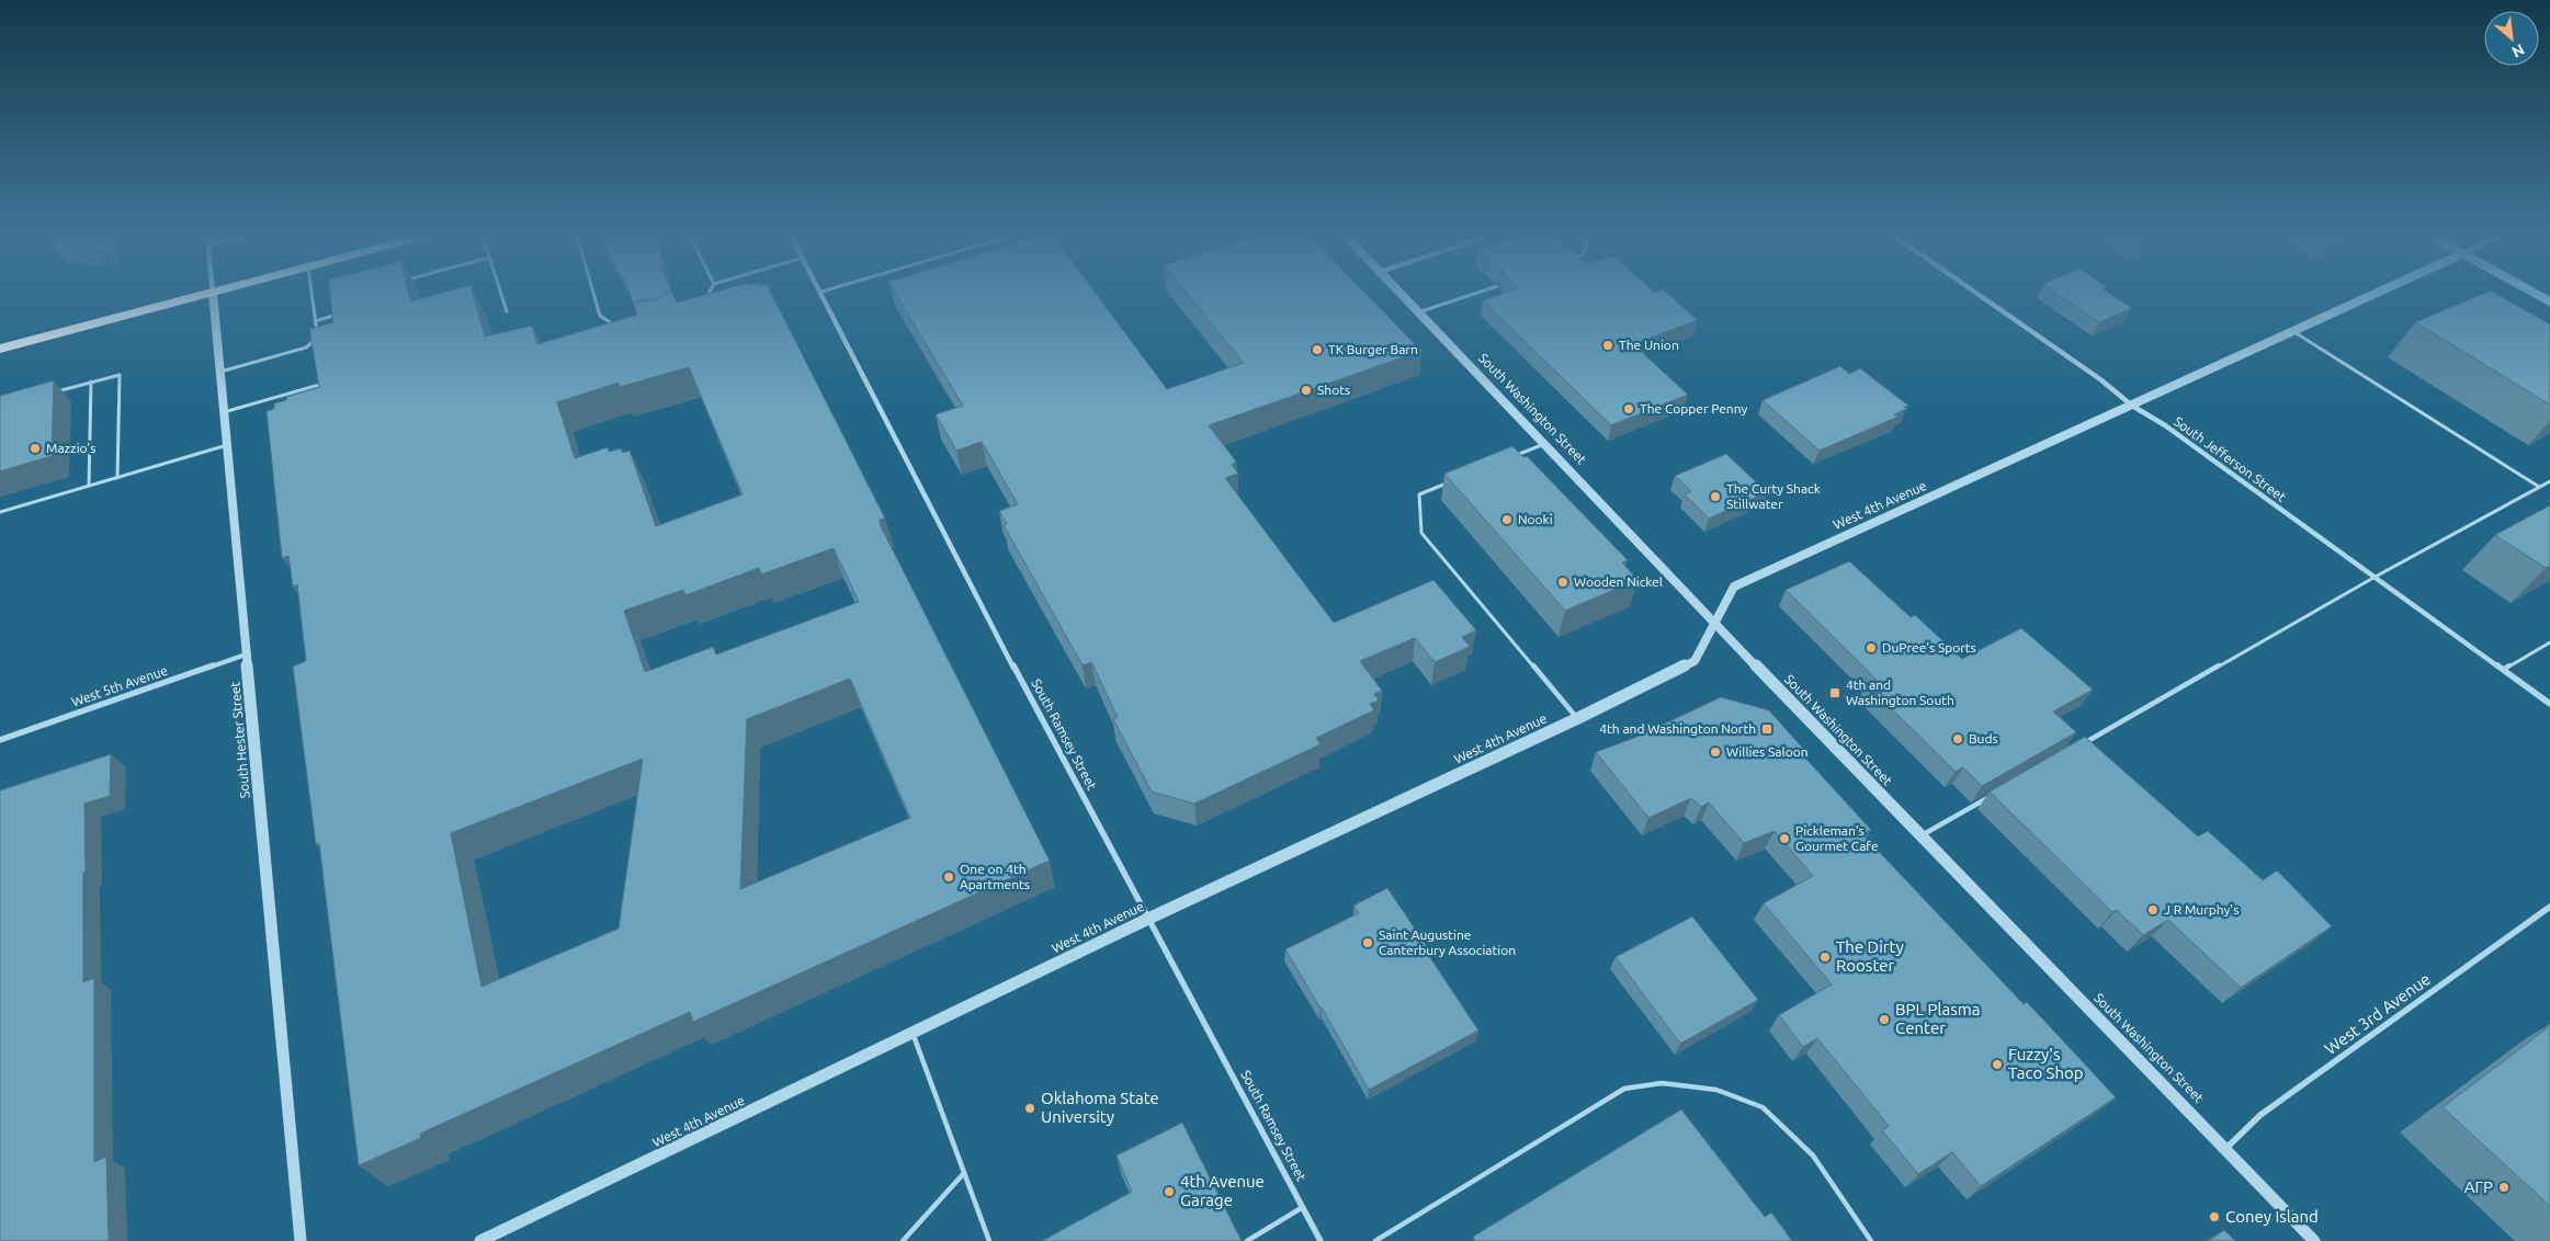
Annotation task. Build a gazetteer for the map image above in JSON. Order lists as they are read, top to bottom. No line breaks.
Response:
{"streets":{"street":["South Washington Street","South Jefferson Street","West 4th Avenue","West 5th Avenue","South Ramsey Street","South Hester Street","West 3rd Avenue"]},"crossings":[["South Washington Street","West 4th Avenue"],["South Washington Street","West 3rd Avenue"],["South Jefferson Street","West 4th Avenue"],["West 4th Avenue","South Ramsey Street"],["West 5th Avenue","South Hester Street"]],"places":{"other":["The Union","TK Burger Barn","Shots","The Copper Penny","Mazzio's","The Curty Shack Stillwater","Nooki","Wooden Nickel","DuPree's Sports","Buds","Willies Saloon","Pickleman's Gourmet Cafe","One on 4th Apartments","J R Murphy's","Saint Augustine Canterbury Association","The Dirty Rooster","BPL Plasma Center","Fuzzy's Taco Shop","Oklahoma State University","AΓP","4th Avenue Garage","Coney Island"],"transit":["4th and Washington South","4th and Washington North"]},"north":"bottom right"}
